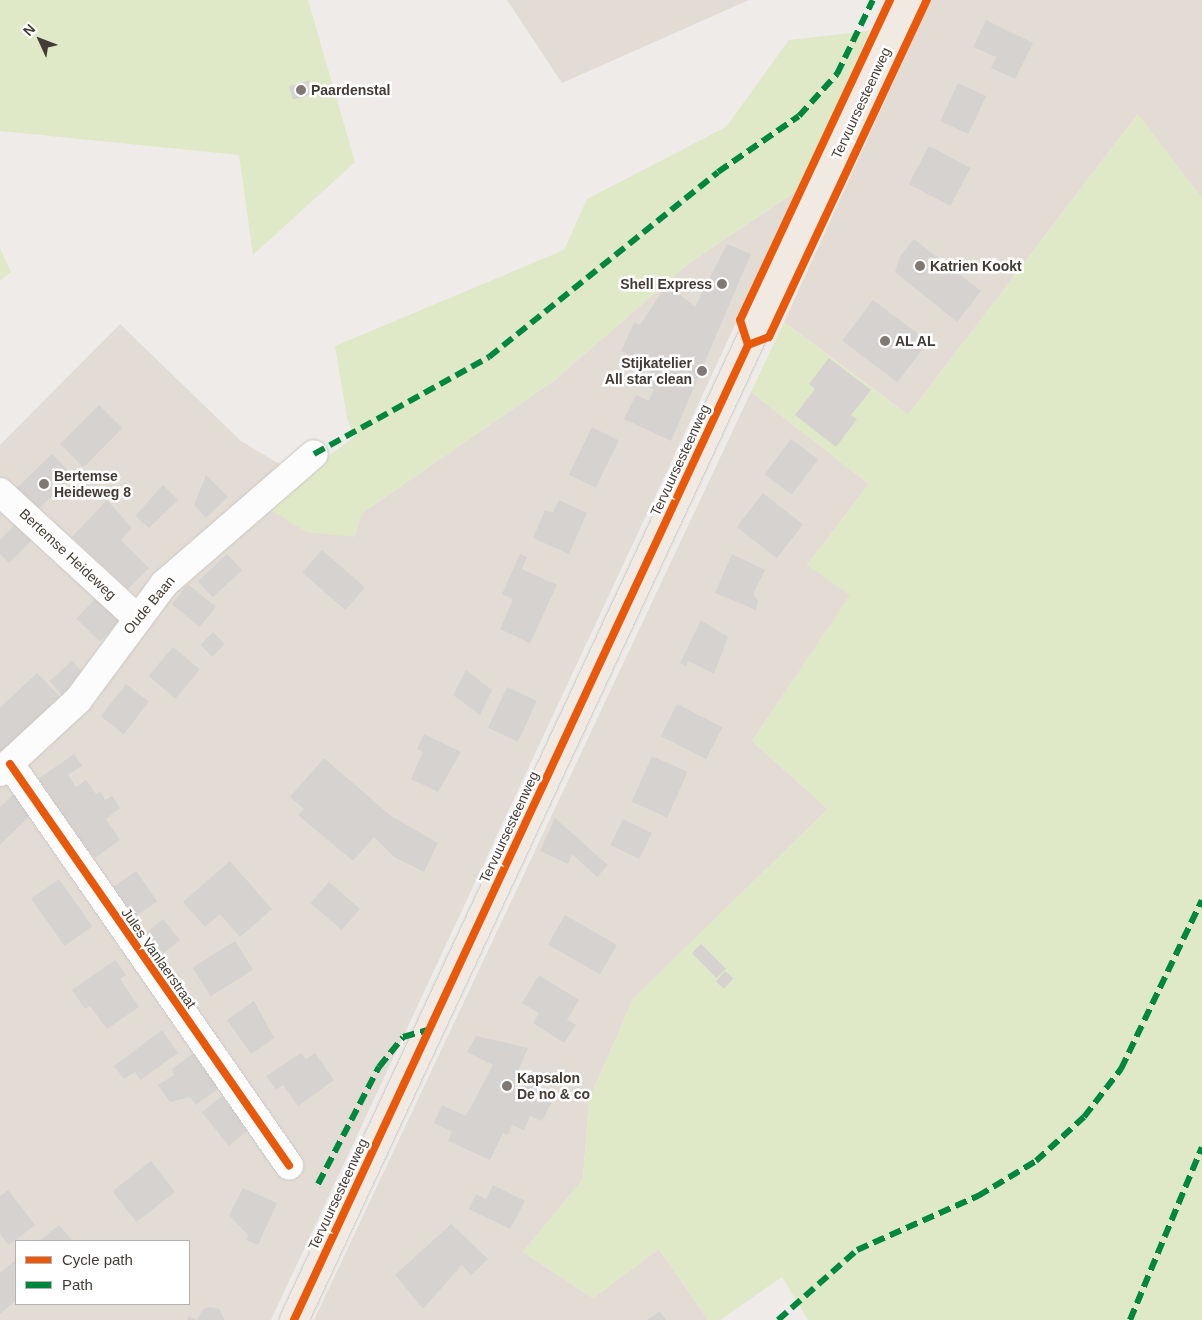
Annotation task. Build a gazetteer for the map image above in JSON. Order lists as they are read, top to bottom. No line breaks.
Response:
{"streets":{"main road":["Tervuursesteenweg"],"street":["Bertemse Heideweg","Oude Baan","Jules Vanlaerstraat"]},"crossings":[["Bertemse Heideweg","Oude Baan"],["Oude Baan","Jules Vanlaerstraat"]],"places":["Paardenstal","Katrien Kookt","Shell Express","AL AL","Stijkatelier All star clean","Bertemse Heideweg 8","Kapsalon De no & co"],"legend":["Cycle path","Path"],"north":"top left"}
